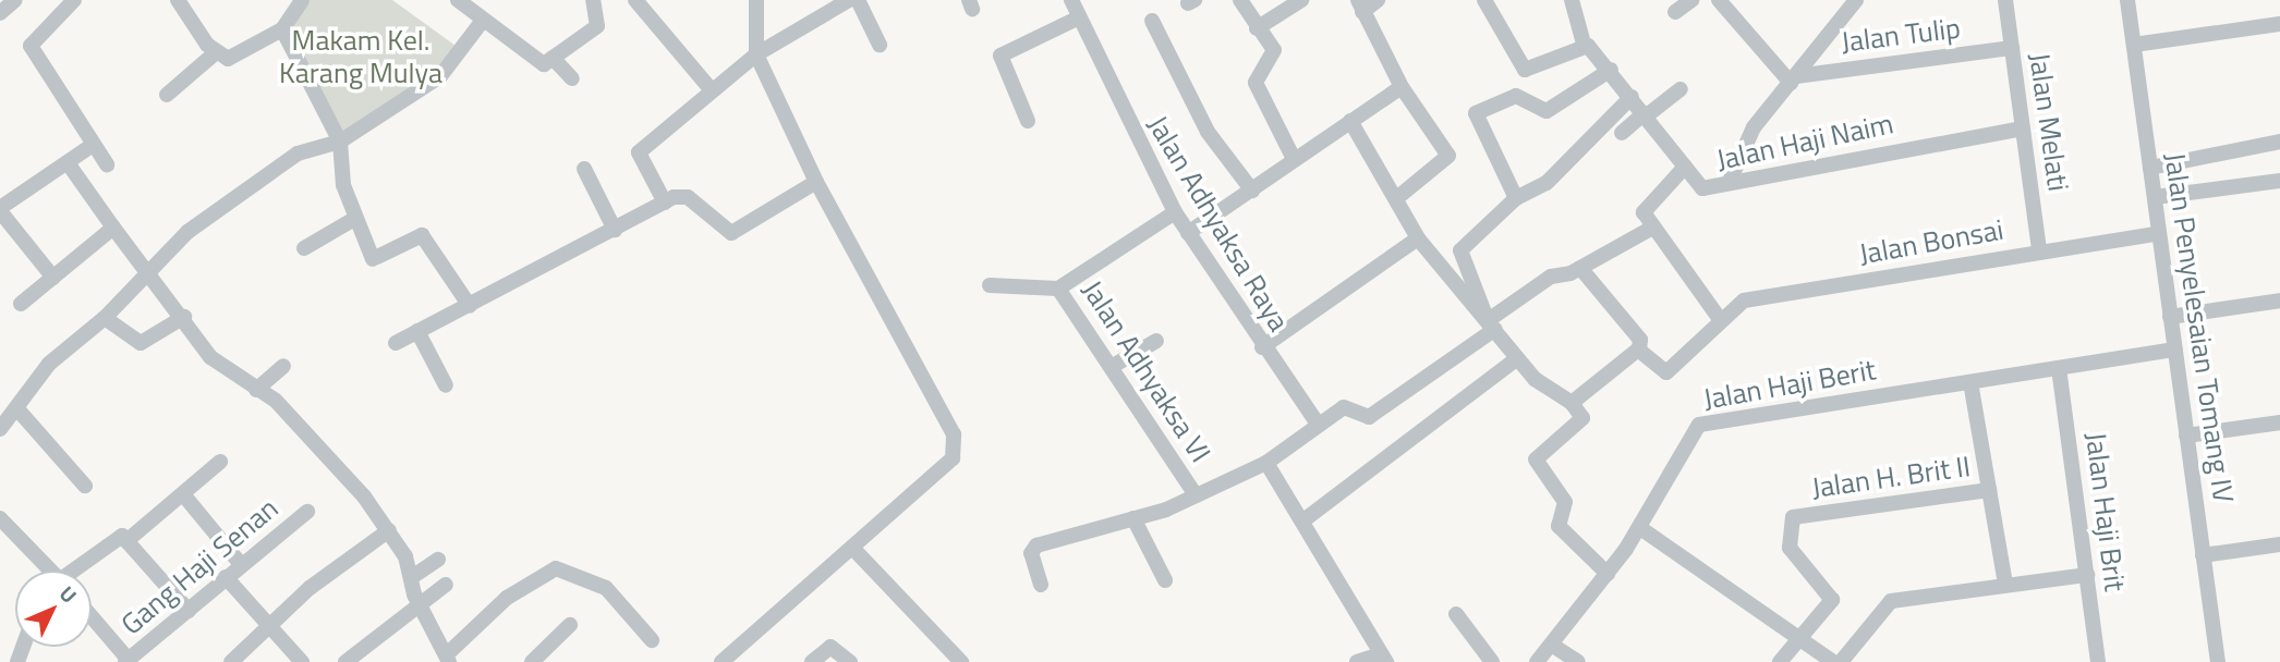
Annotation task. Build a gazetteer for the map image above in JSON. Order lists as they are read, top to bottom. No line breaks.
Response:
{"streets":{"street":["Jalan Tulip","Jalan Melati","Jalan Haji Naim","Jalan Adhyaksa Raya","Jalan Bonsai","Jalan Penyelesaian Tomang IV","Jalan Adhyaksa VI","Jalan Haji Berit","Jalan H. Brit II","Jalan Haji Brit","Gang Haji Senan"]},"crossings":[["Jalan Tulip","Jalan Melati"],["Jalan Melati","Jalan Haji Naim"],["Jalan Melati","Jalan Bonsai"],["Jalan Adhyaksa Raya","Jalan Adhyaksa VI"],["Jalan Bonsai","Jalan Penyelesaian Tomang IV"],["Jalan Penyelesaian Tomang IV","Jalan Haji Berit"],["Jalan Haji Berit","Jalan Haji Brit"]],"parks":["Makam Kel. Karang Mulya"],"north":"top right"}
